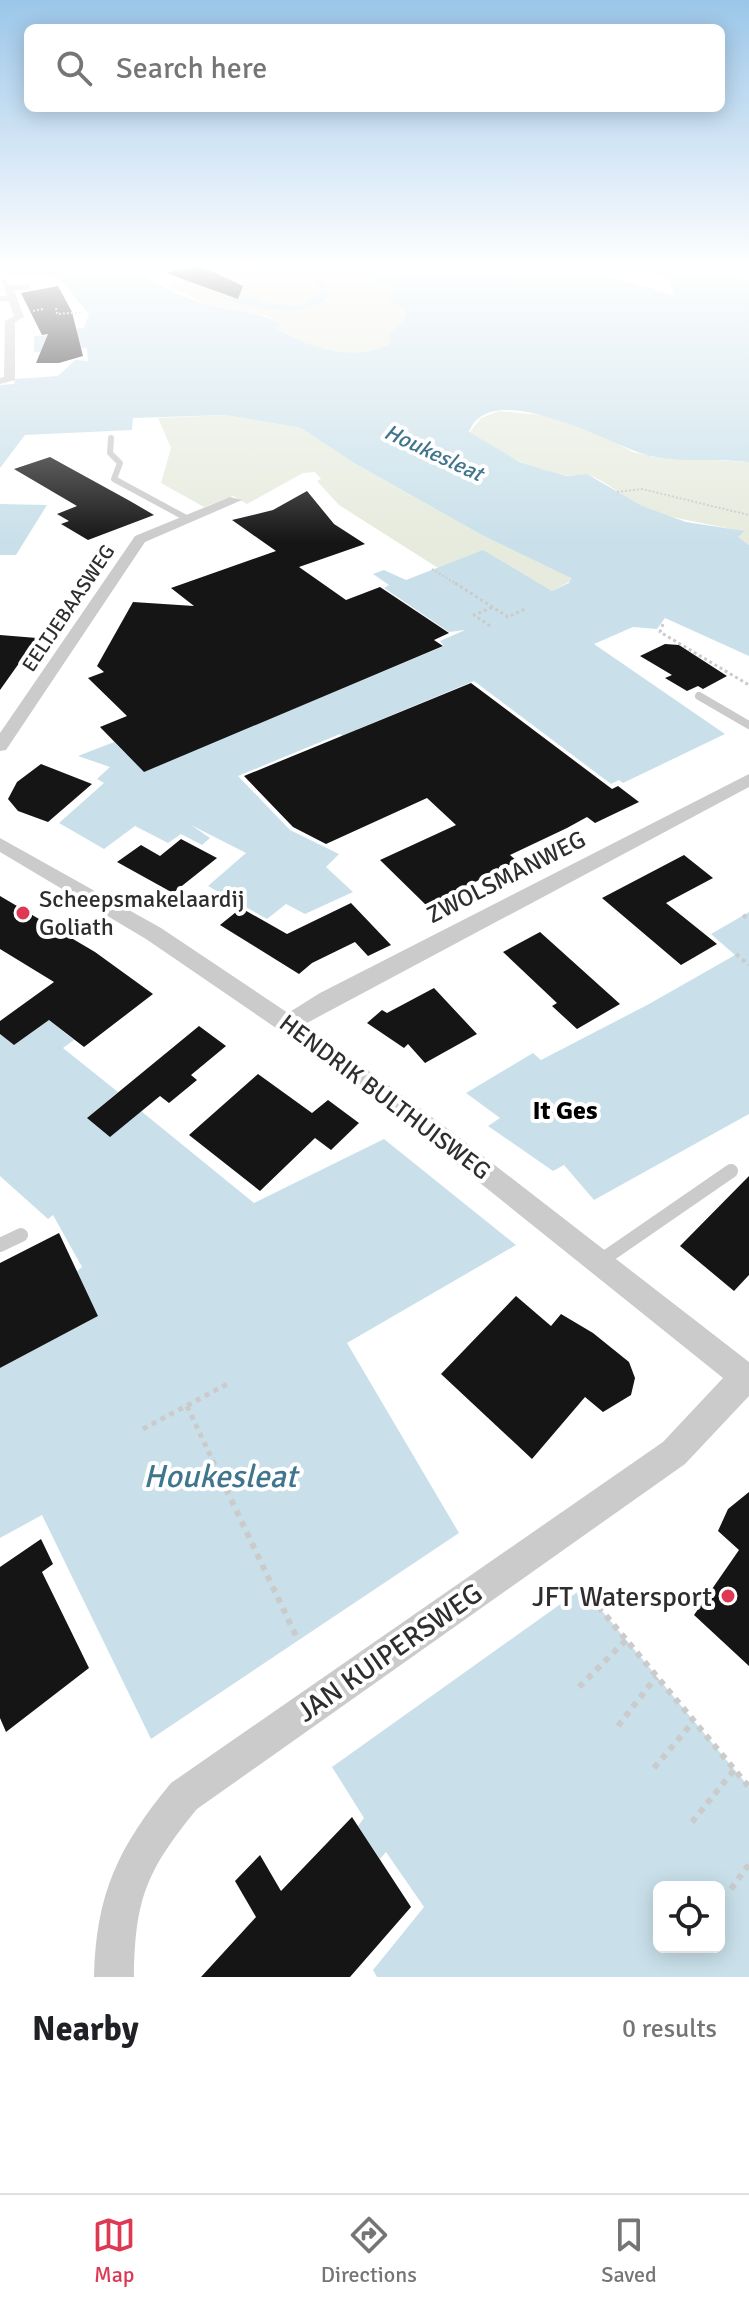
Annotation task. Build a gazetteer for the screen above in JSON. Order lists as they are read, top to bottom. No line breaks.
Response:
{"streets":{"street":["EELTJEBAASWEG","ZWOLSMANWEG","HENDRIK BULTHUISWEG","JAN KUIPERSWEG"]},"crossings":[["ZWOLSMANWEG","HENDRIK BULTHUISWEG"],["HENDRIK BULTHUISWEG","JAN KUIPERSWEG"]],"districts":["It Ges"],"water":["Houkesleat"],"places":["Scheepsmakelaardij Goliath","JFT Watersport"],"page":{"search":"Search here","heading":["Nearby","0 results"],"nav":["Map","Directions","Saved"]}}
